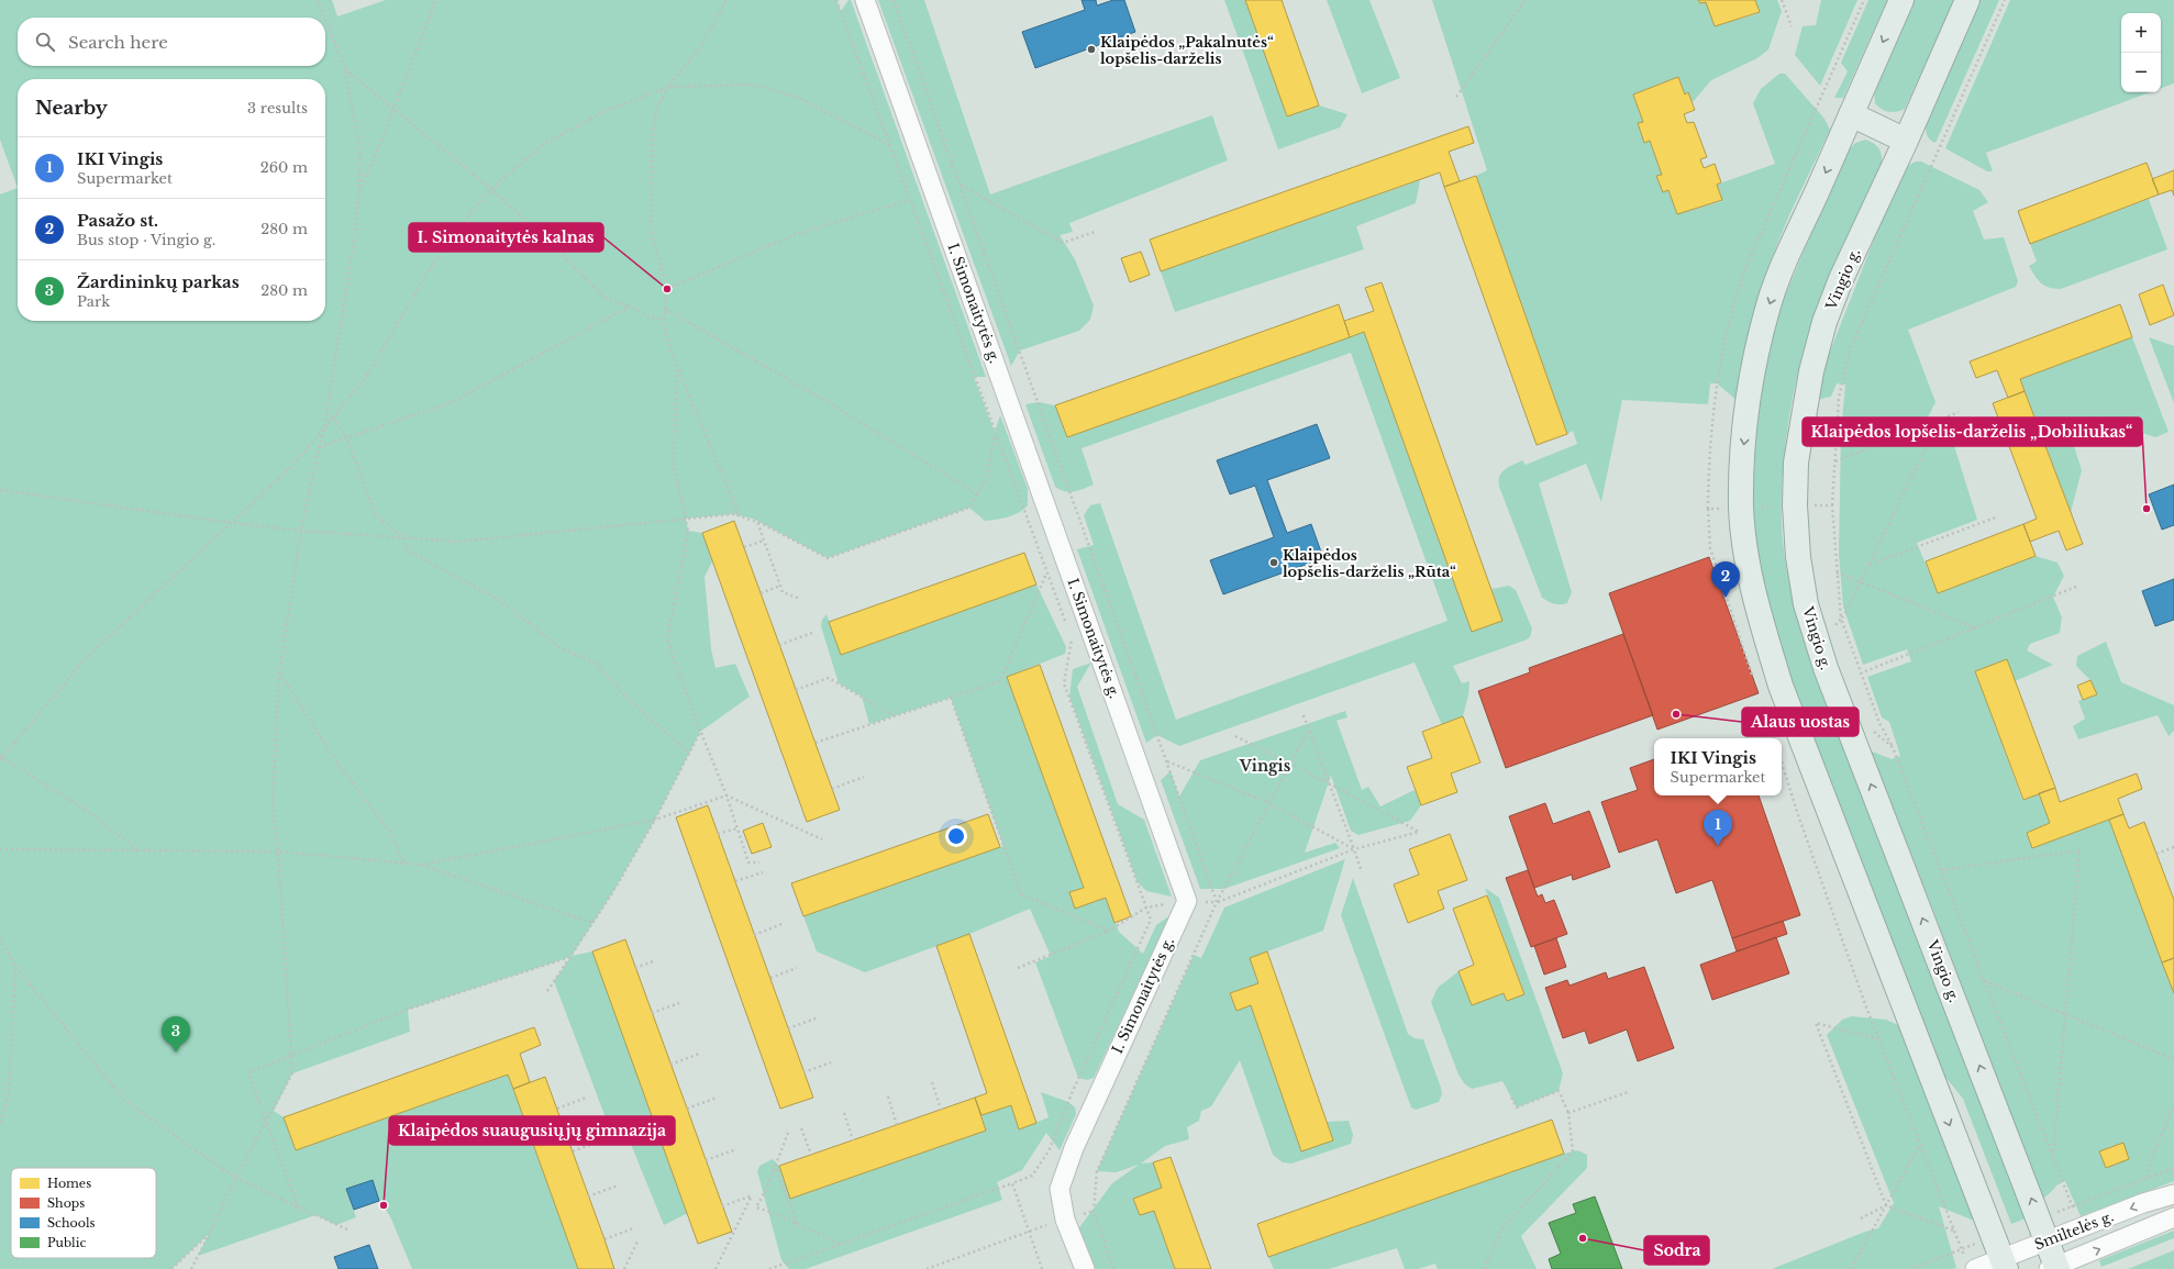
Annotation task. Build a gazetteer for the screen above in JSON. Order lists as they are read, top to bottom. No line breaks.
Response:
{"streets":{"main road":["Vingio g."],"street":["I. Simonaitytės g.","Smiltelės g."]},"crossings":[["Vingio g.","Smiltelės g."]],"districts":["Vingis"],"places":["Klaipėdos „Pakalnutės“ lopšelis-darželis","I. Simonaitytės kalnas","Klaipėdos lopšelis-darželis „Dobiliukas“","Klaipėdos lopšelis-darželis „Rūta“","Alaus uostas","Klaipėdos suaugusiųjų gimnazija","Sodra"],"legend":["Homes","Shops","Schools","Public"],"page":{"map_buttons":["+","−"],"search":"Search here","heading":["Nearby","3 results"],"list":[{"mark":"1","name":"IKI Vingis","note":"Supermarket","value":"260 m"},{"mark":"2","name":"Pasažo st.","note":"Bus stop · Vingio g.","value":"280 m"},{"mark":"3","name":"Žardininkų parkas","note":"Park","value":"280 m"}],"pins":["2","1","3"],"popup":["IKI Vingis","Supermarket"]}}
